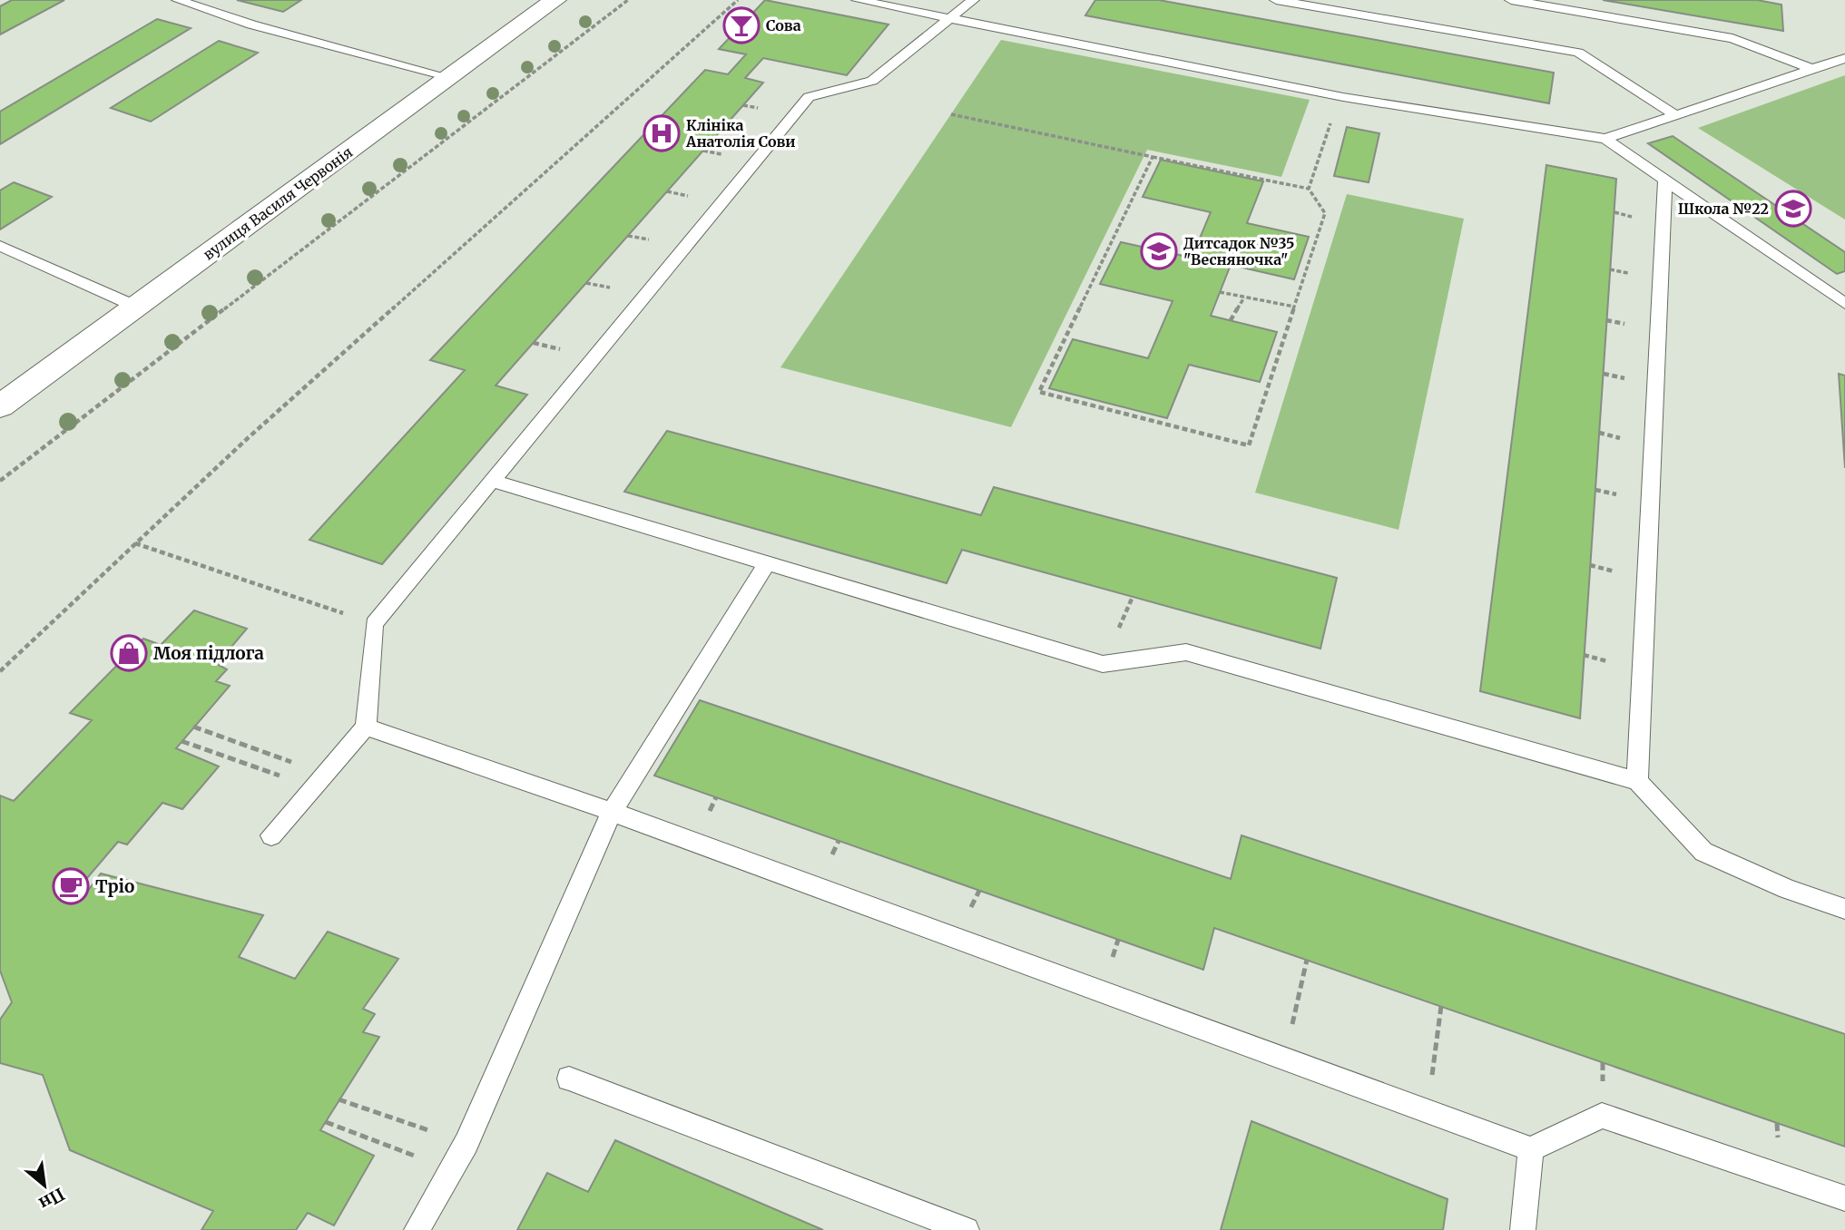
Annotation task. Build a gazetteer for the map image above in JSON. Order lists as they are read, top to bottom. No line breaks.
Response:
{"streets":{"main road":["вулиця Василя Червонія"]},"places":{"bar":["Сова"],"hospital":["Клініка Анатолія Сови"],"school or university":["Школа №22","Дитсадок №35 \"Весняночка\""],"shop":["Моя підлога"],"cafe":["Тріо"]},"north":"bottom right"}
